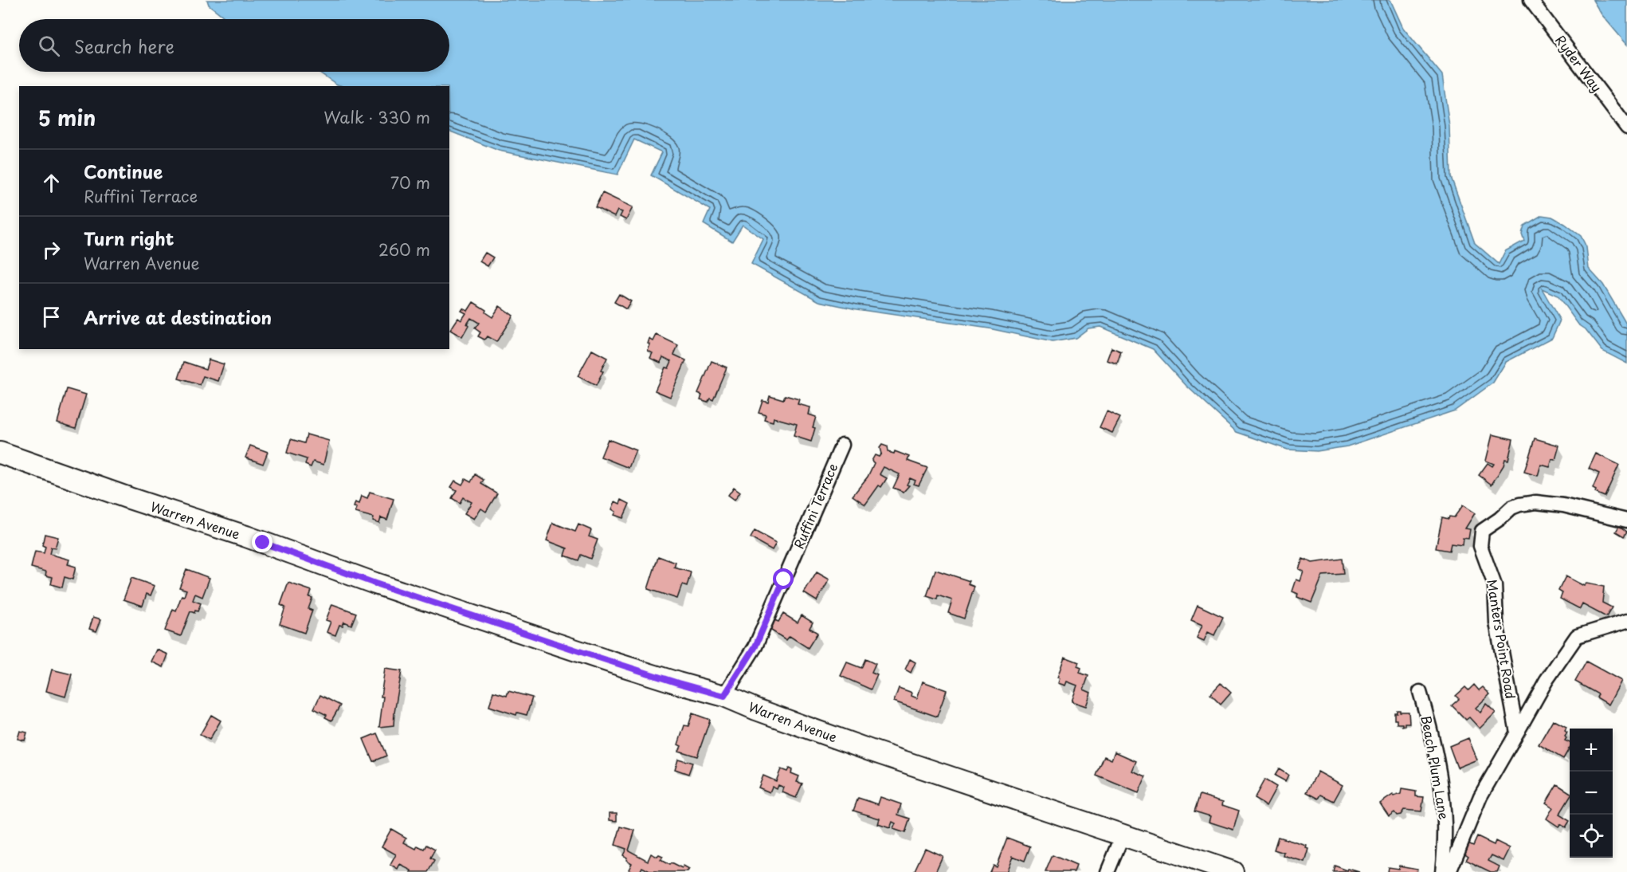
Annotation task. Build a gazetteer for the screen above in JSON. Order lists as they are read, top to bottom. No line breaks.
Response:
{"streets":{"main road":["Warren Avenue"],"street":["Ryder Way","Ruffini Terrace","Manters Point Road","Beach Plum Lane"]},"crossings":[["Ruffini Terrace","Warren Avenue"]],"page":{"search":"Search here","heading":["5 min","Walk · 330 m"],"list":[["Continue","Ruffini Terrace","70 m"],["Turn right","Warren Avenue","260 m"],"Arrive at destination"],"map_buttons":["+","−"]}}
